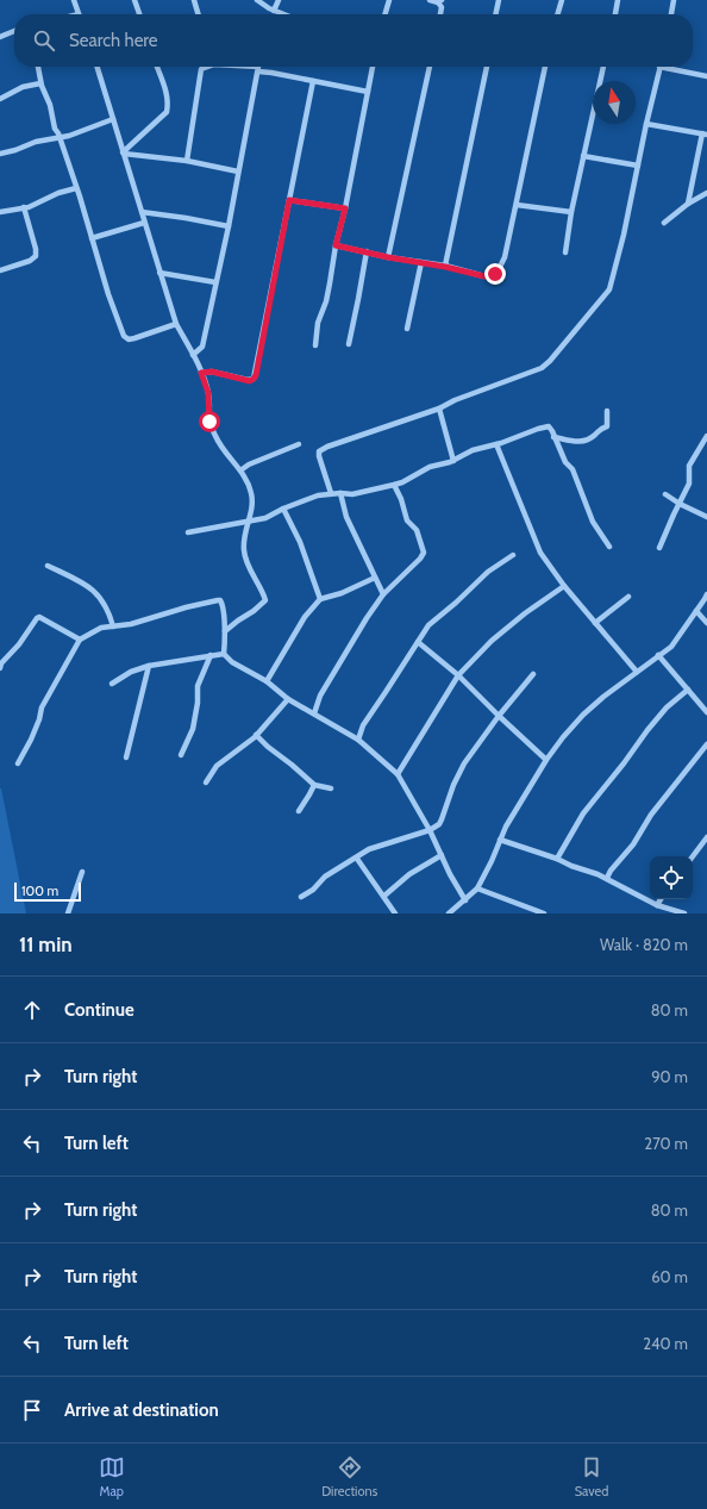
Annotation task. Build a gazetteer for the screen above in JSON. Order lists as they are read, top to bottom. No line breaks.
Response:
{"scale_bar":"100 m","north":"top","page":{"search":"Search here","scale":"100 m","heading":["11 min","Walk · 820 m"],"list":[["Continue","80 m"],["Turn right","90 m"],["Turn left","270 m"],["Turn right","80 m"],["Turn right","60 m"],["Turn left","240 m"],"Arrive at destination"],"nav":["Map","Directions","Saved"]}}
